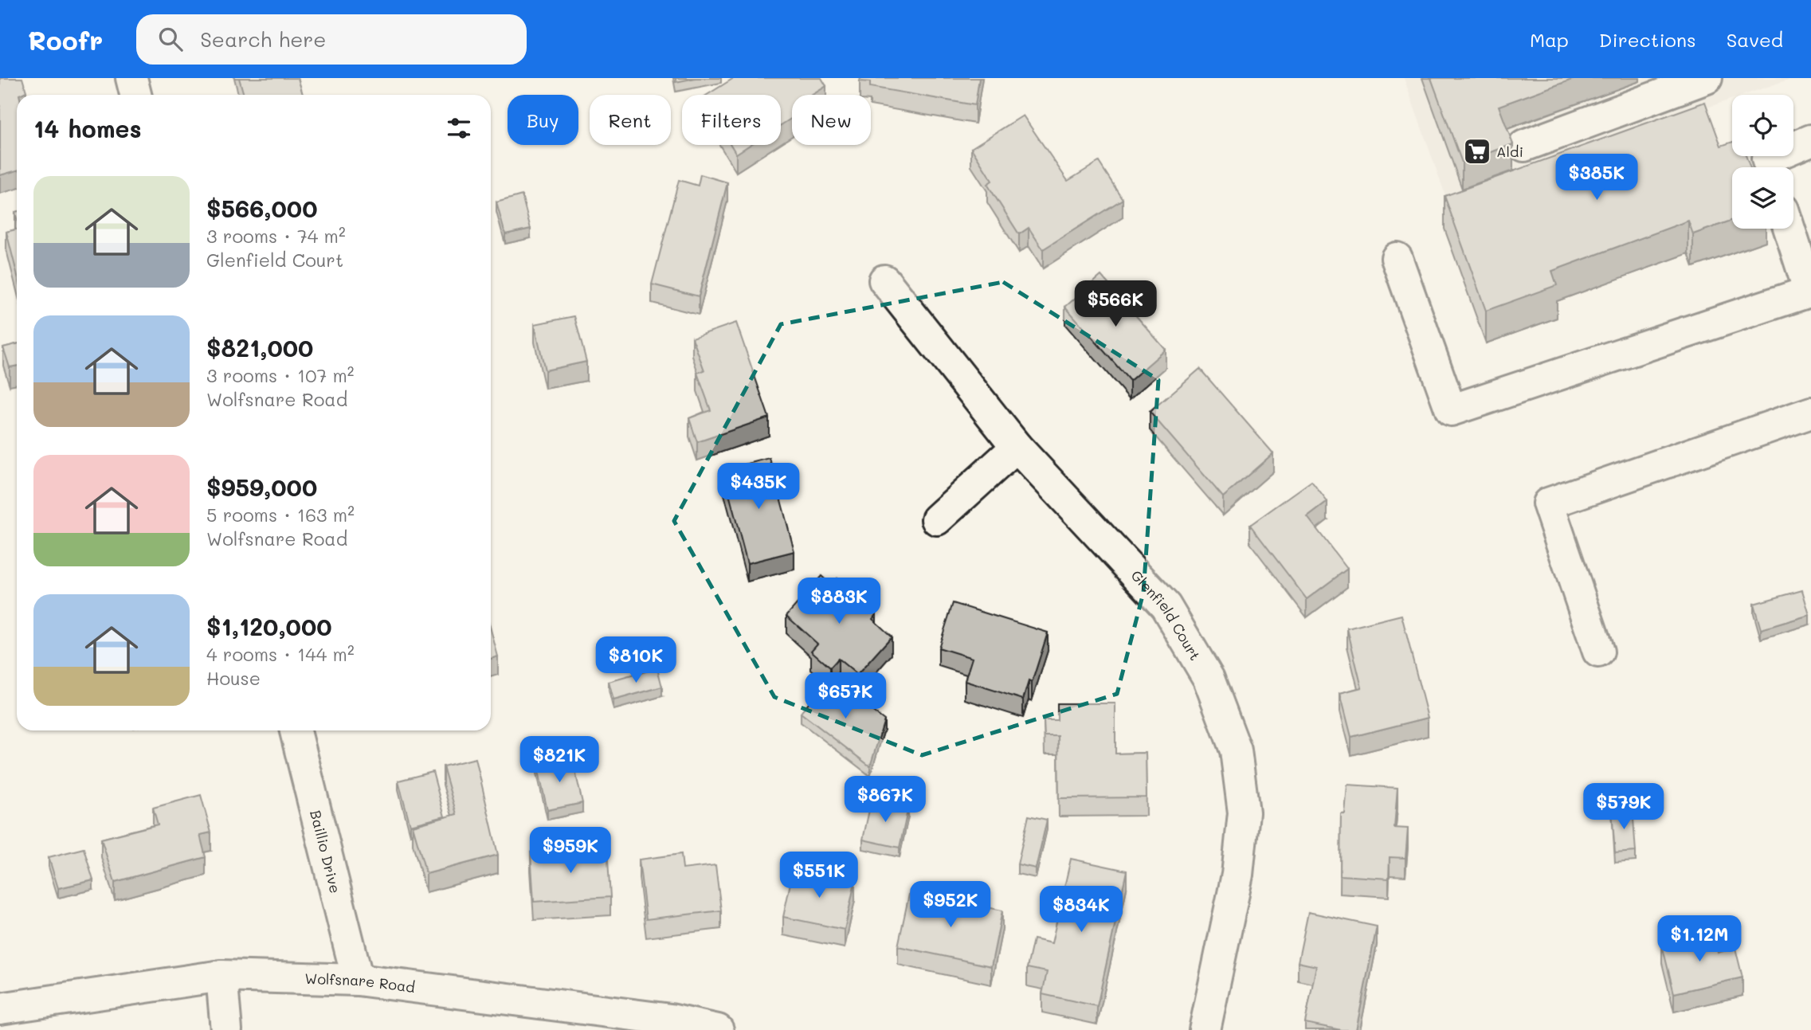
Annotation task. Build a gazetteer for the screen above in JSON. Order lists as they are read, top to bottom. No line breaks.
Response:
{"streets":{"street":["Glenfield Court","Baillio Drive","Wolfsnare Road"]},"crossings":[["Baillio Drive","Wolfsnare Road"]],"places":{"supermarket":["Aldi"]},"page":{"header":"Roofr","search":"Search here","nav":["Map","Directions","Saved"],"chip":["Buy","Rent","Filters","New"],"heading":"14 homes","price":["$385K","$566K","$435K","$883K","$810K","$657K","$821K","$867K","$579K","$959K","$551K","$952K","$834K","$1.12M"],"list":[{"name":"$566,000","note":"3 rooms · 74 m² · Glenfield Court"},{"name":"$821,000","note":"3 rooms · 107 m² · Wolfsnare Road"},{"name":"$959,000","note":"5 rooms · 163 m² · Wolfsnare Road"},{"name":"$1,120,000","note":"4 rooms · 144 m² · House"}]}}
